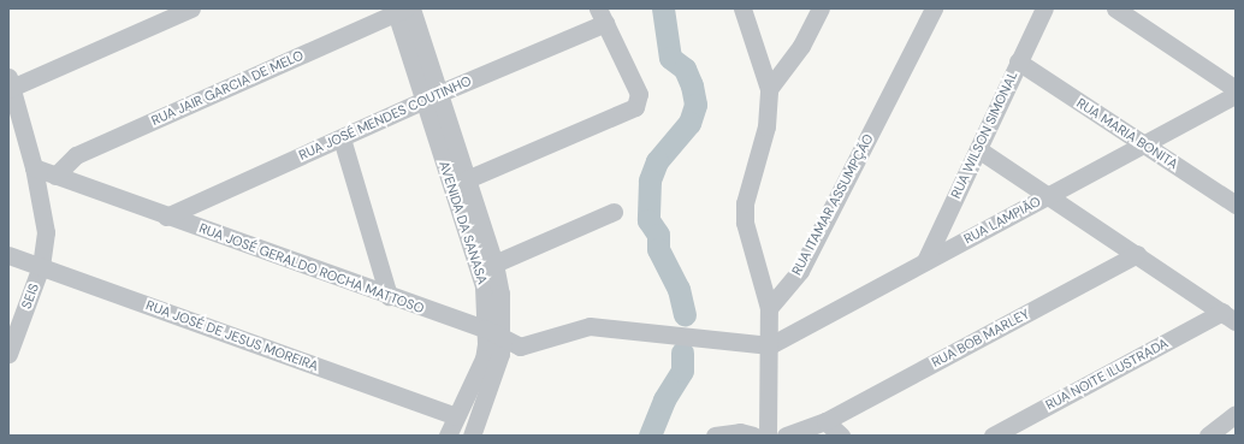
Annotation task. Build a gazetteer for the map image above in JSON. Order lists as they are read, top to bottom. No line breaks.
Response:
{"streets":{"street":["RUA JAIR GARCIA DE MELO","RUA JOSÉ MENDES COUTINHO","RUA MARIA BONITA","RUA WILSON SIMONAL","RUA ITAMAR ASSUMPÇÃO","RUA LAMPIÃO","AVENIDA DA SANASA","RUA JOSÉ GERALDO ROCHA MATTOSO","SEIS","RUA JOSÉ DE JESUS MOREIRA","RUA BOB MARLEY","RUA NOITE ILUSTRADA"]},"crossings":[["RUA JAIR GARCIA DE MELO","AVENIDA DA SANASA"],["RUA JAIR GARCIA DE MELO","RUA JOSÉ GERALDO ROCHA MATTOSO"],["RUA JOSÉ MENDES COUTINHO","AVENIDA DA SANASA"],["RUA JOSÉ MENDES COUTINHO","RUA JOSÉ GERALDO ROCHA MATTOSO"],["RUA MARIA BONITA","RUA WILSON SIMONAL"],["RUA MARIA BONITA","RUA LAMPIÃO"],["RUA WILSON SIMONAL","RUA LAMPIÃO"],["RUA LAMPIÃO","RUA JOSÉ GERALDO ROCHA MATTOSO"],["AVENIDA DA SANASA","RUA JOSÉ GERALDO ROCHA MATTOSO"],["AVENIDA DA SANASA","RUA JOSÉ DE JESUS MOREIRA"],["RUA JOSÉ GERALDO ROCHA MATTOSO","SEIS"],["SEIS","RUA JOSÉ DE JESUS MOREIRA"]]}
